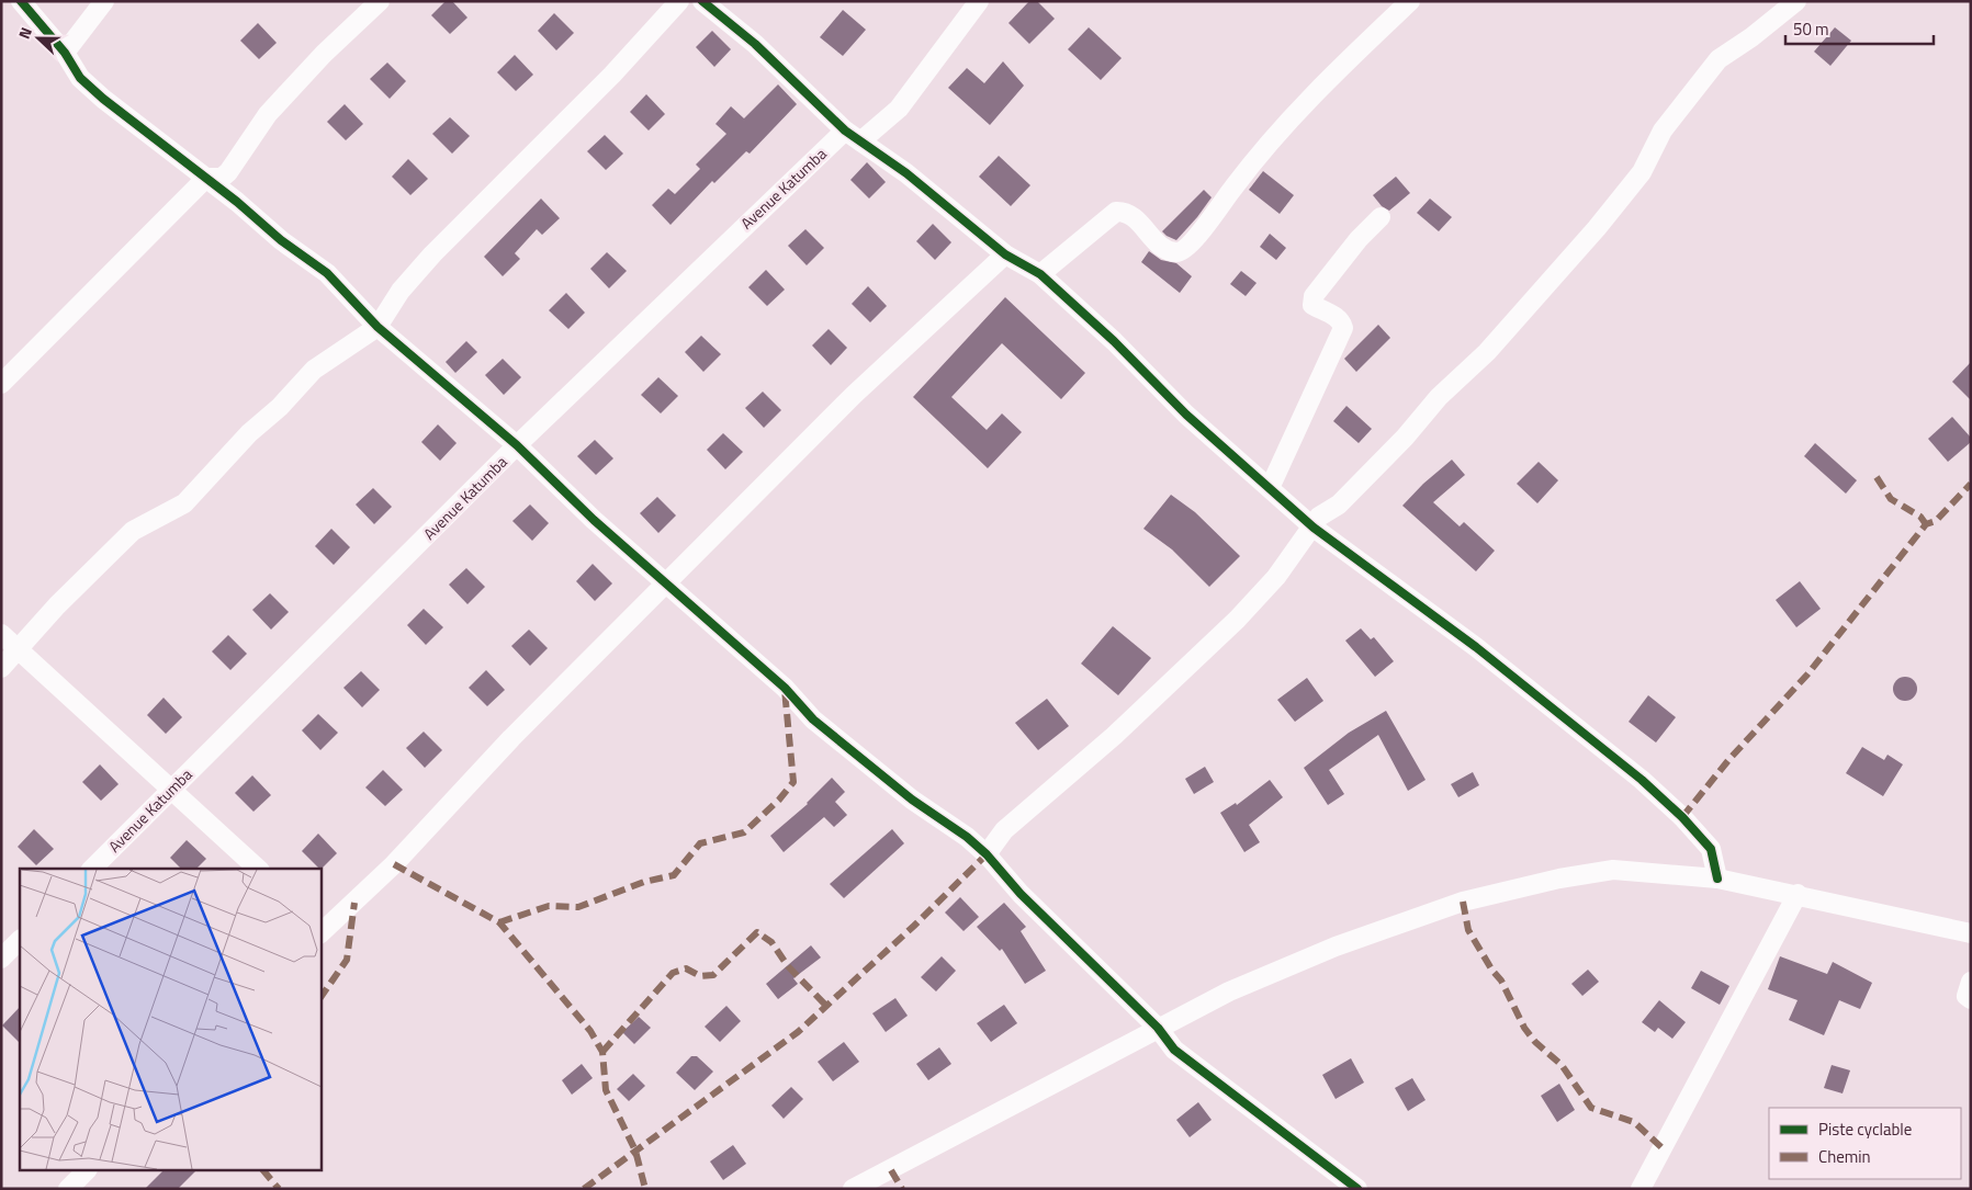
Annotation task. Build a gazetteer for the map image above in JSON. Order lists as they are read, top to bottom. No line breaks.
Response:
{"streets":{"street":["Avenue Katumba"]},"legend":["Piste cyclable","Chemin"],"scale_bar":"50 m","north":"left"}
